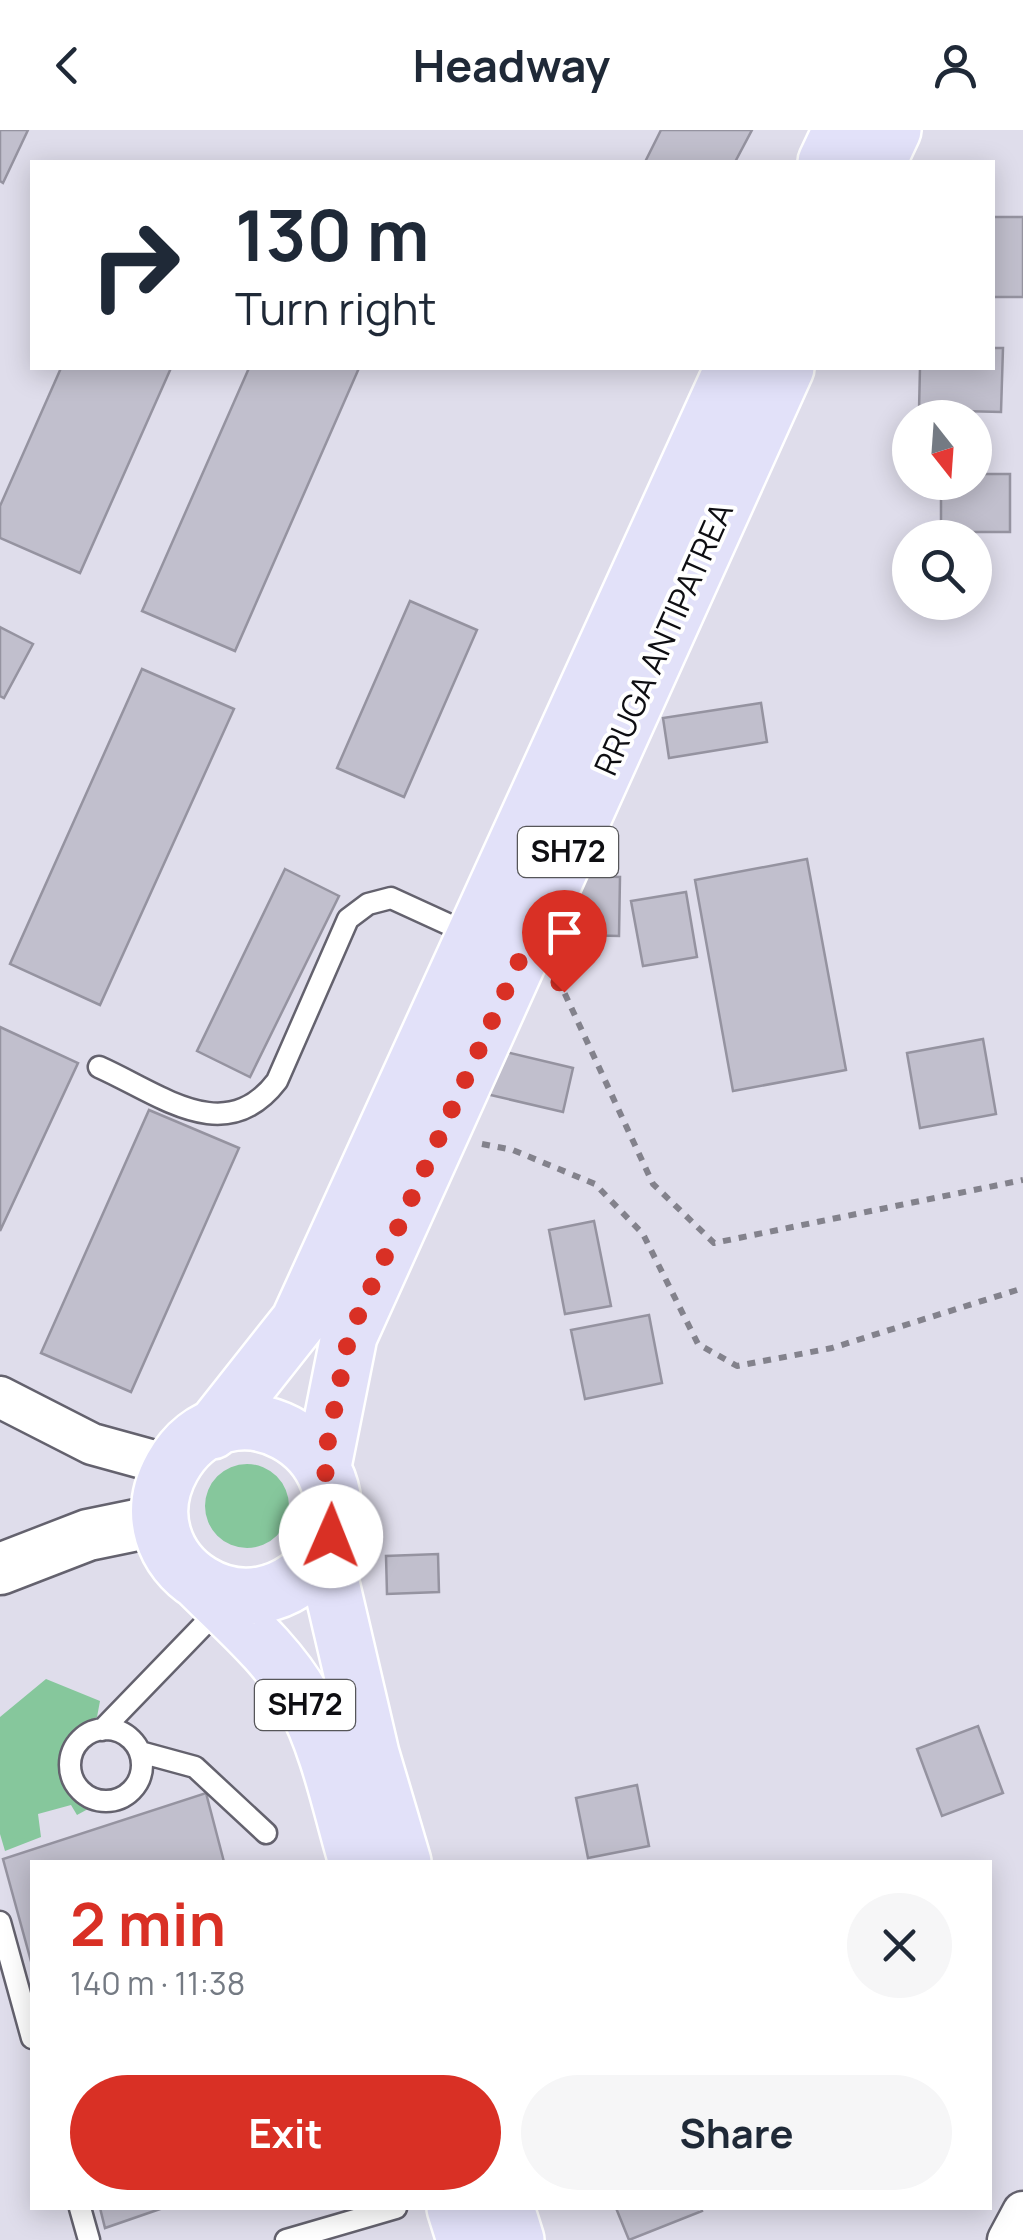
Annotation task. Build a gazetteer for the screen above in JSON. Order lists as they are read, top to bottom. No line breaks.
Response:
{"streets":{"main road":["RRUGA ANTIPATREA","SH72"]},"crossings":[["RRUGA ANTIPATREA","SH72"]],"north":"bottom","page":{"header":"Headway","turn":["130 m","Turn right"],"heading":["2 min","140 m · 11:38"],"buttons":["Exit","Share"]}}
